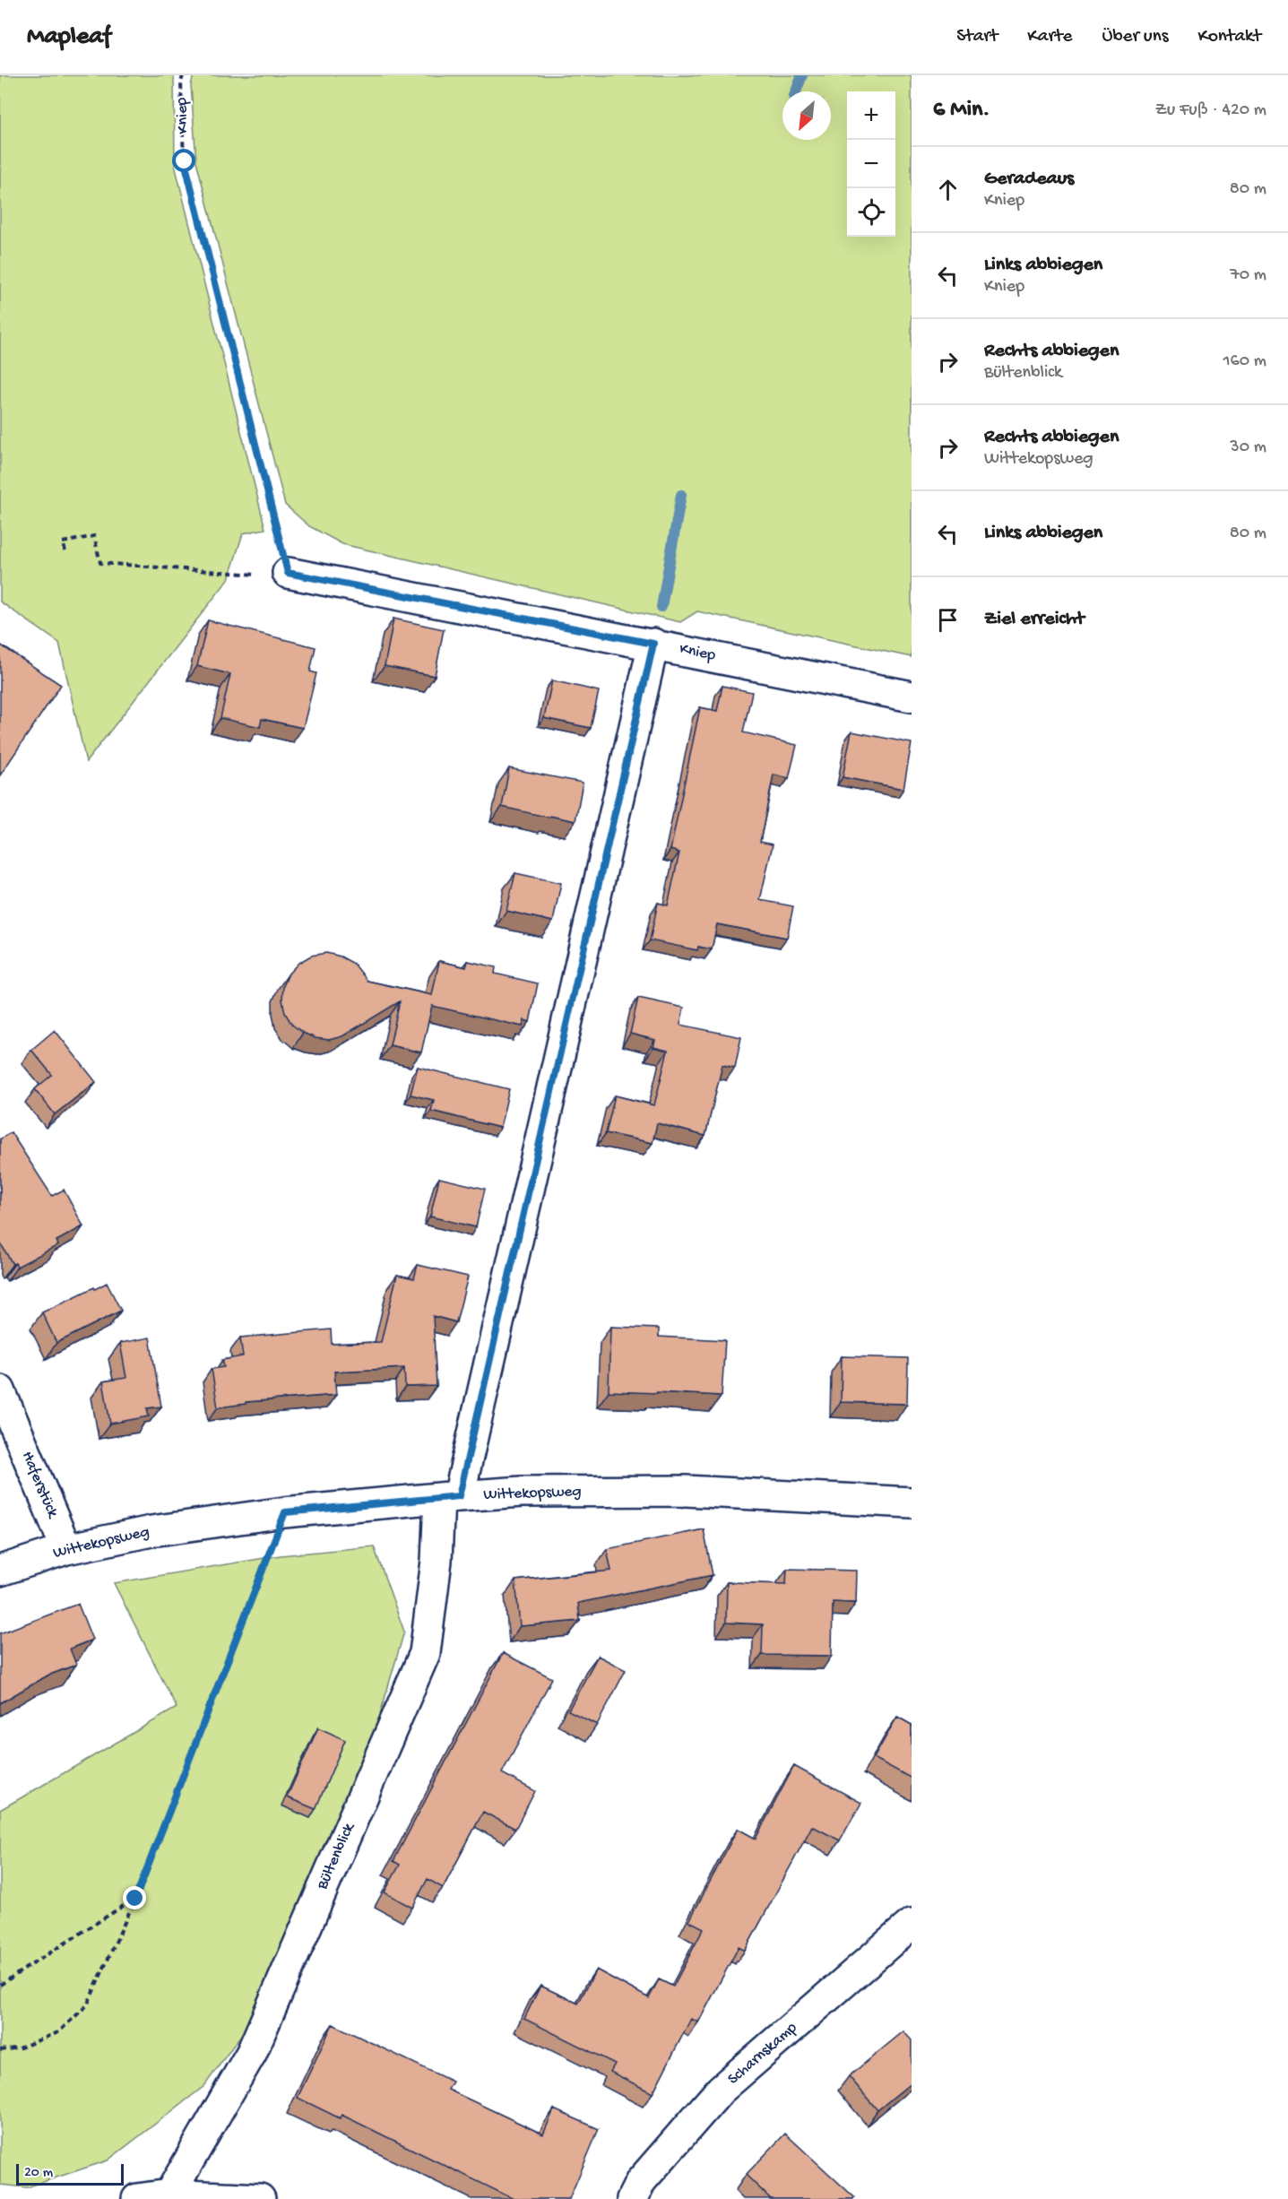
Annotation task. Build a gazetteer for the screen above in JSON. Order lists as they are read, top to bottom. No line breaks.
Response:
{"streets":{"street":["Kniep","Haferstück","Wittekopsweg","Bültenblick","Scharnskamp"]},"crossings":[["Kniep","Bültenblick"],["Haferstück","Wittekopsweg"],["Wittekopsweg","Bültenblick"]],"scale_bar":"20 m","north":"bottom left","page":{"header":"Mapleaf","nav":["Start","Karte","Über uns","Kontakt"],"heading":["6 Min.","Zu Fuß · 420 m"],"map_buttons":["+","−"],"list":[["Geradeaus","Kniep","80 m"],["Links abbiegen","Kniep","70 m"],["Rechts abbiegen","Bültenblick","160 m"],["Rechts abbiegen","Wittekopsweg","30 m"],["Links abbiegen","80 m"],"Ziel erreicht"],"scale":"20 m"}}
